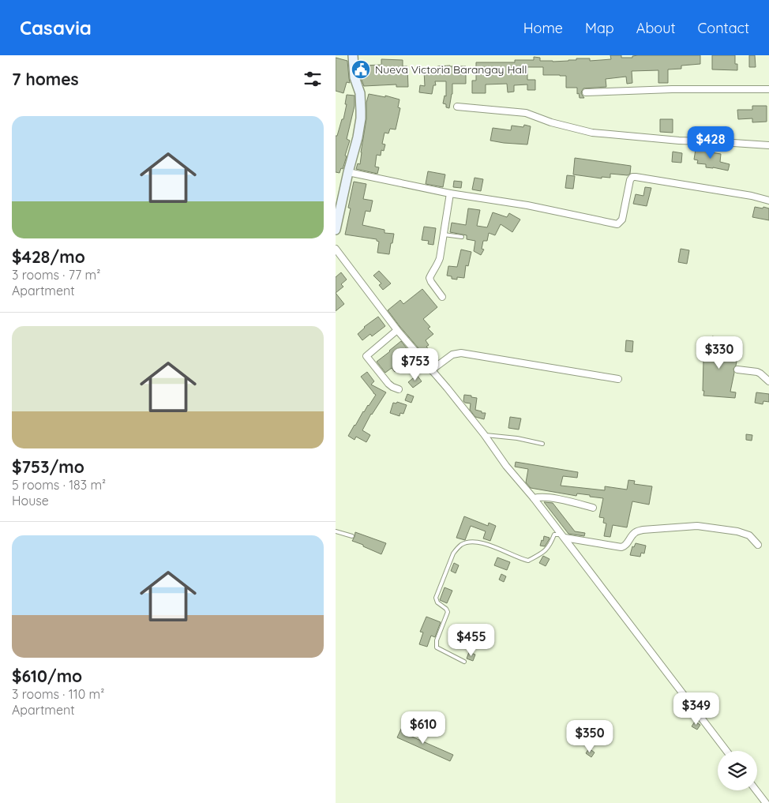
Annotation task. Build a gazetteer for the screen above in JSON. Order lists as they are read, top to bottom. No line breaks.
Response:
{"places":{"public building":["Nueva Victoria Barangay Hall"]},"page":{"header":"Casavia","nav":["Home","Map","About","Contact"],"heading":"7 homes","list":[{"name":"$428/mo","note":"3 rooms · 77 m² · Apartment"},{"name":"$753/mo","note":"5 rooms · 183 m² · House"},{"name":"$610/mo","note":"3 rooms · 110 m² · Apartment"}],"price":["$428","$330","$753","$455","$349","$610","$350"]}}
